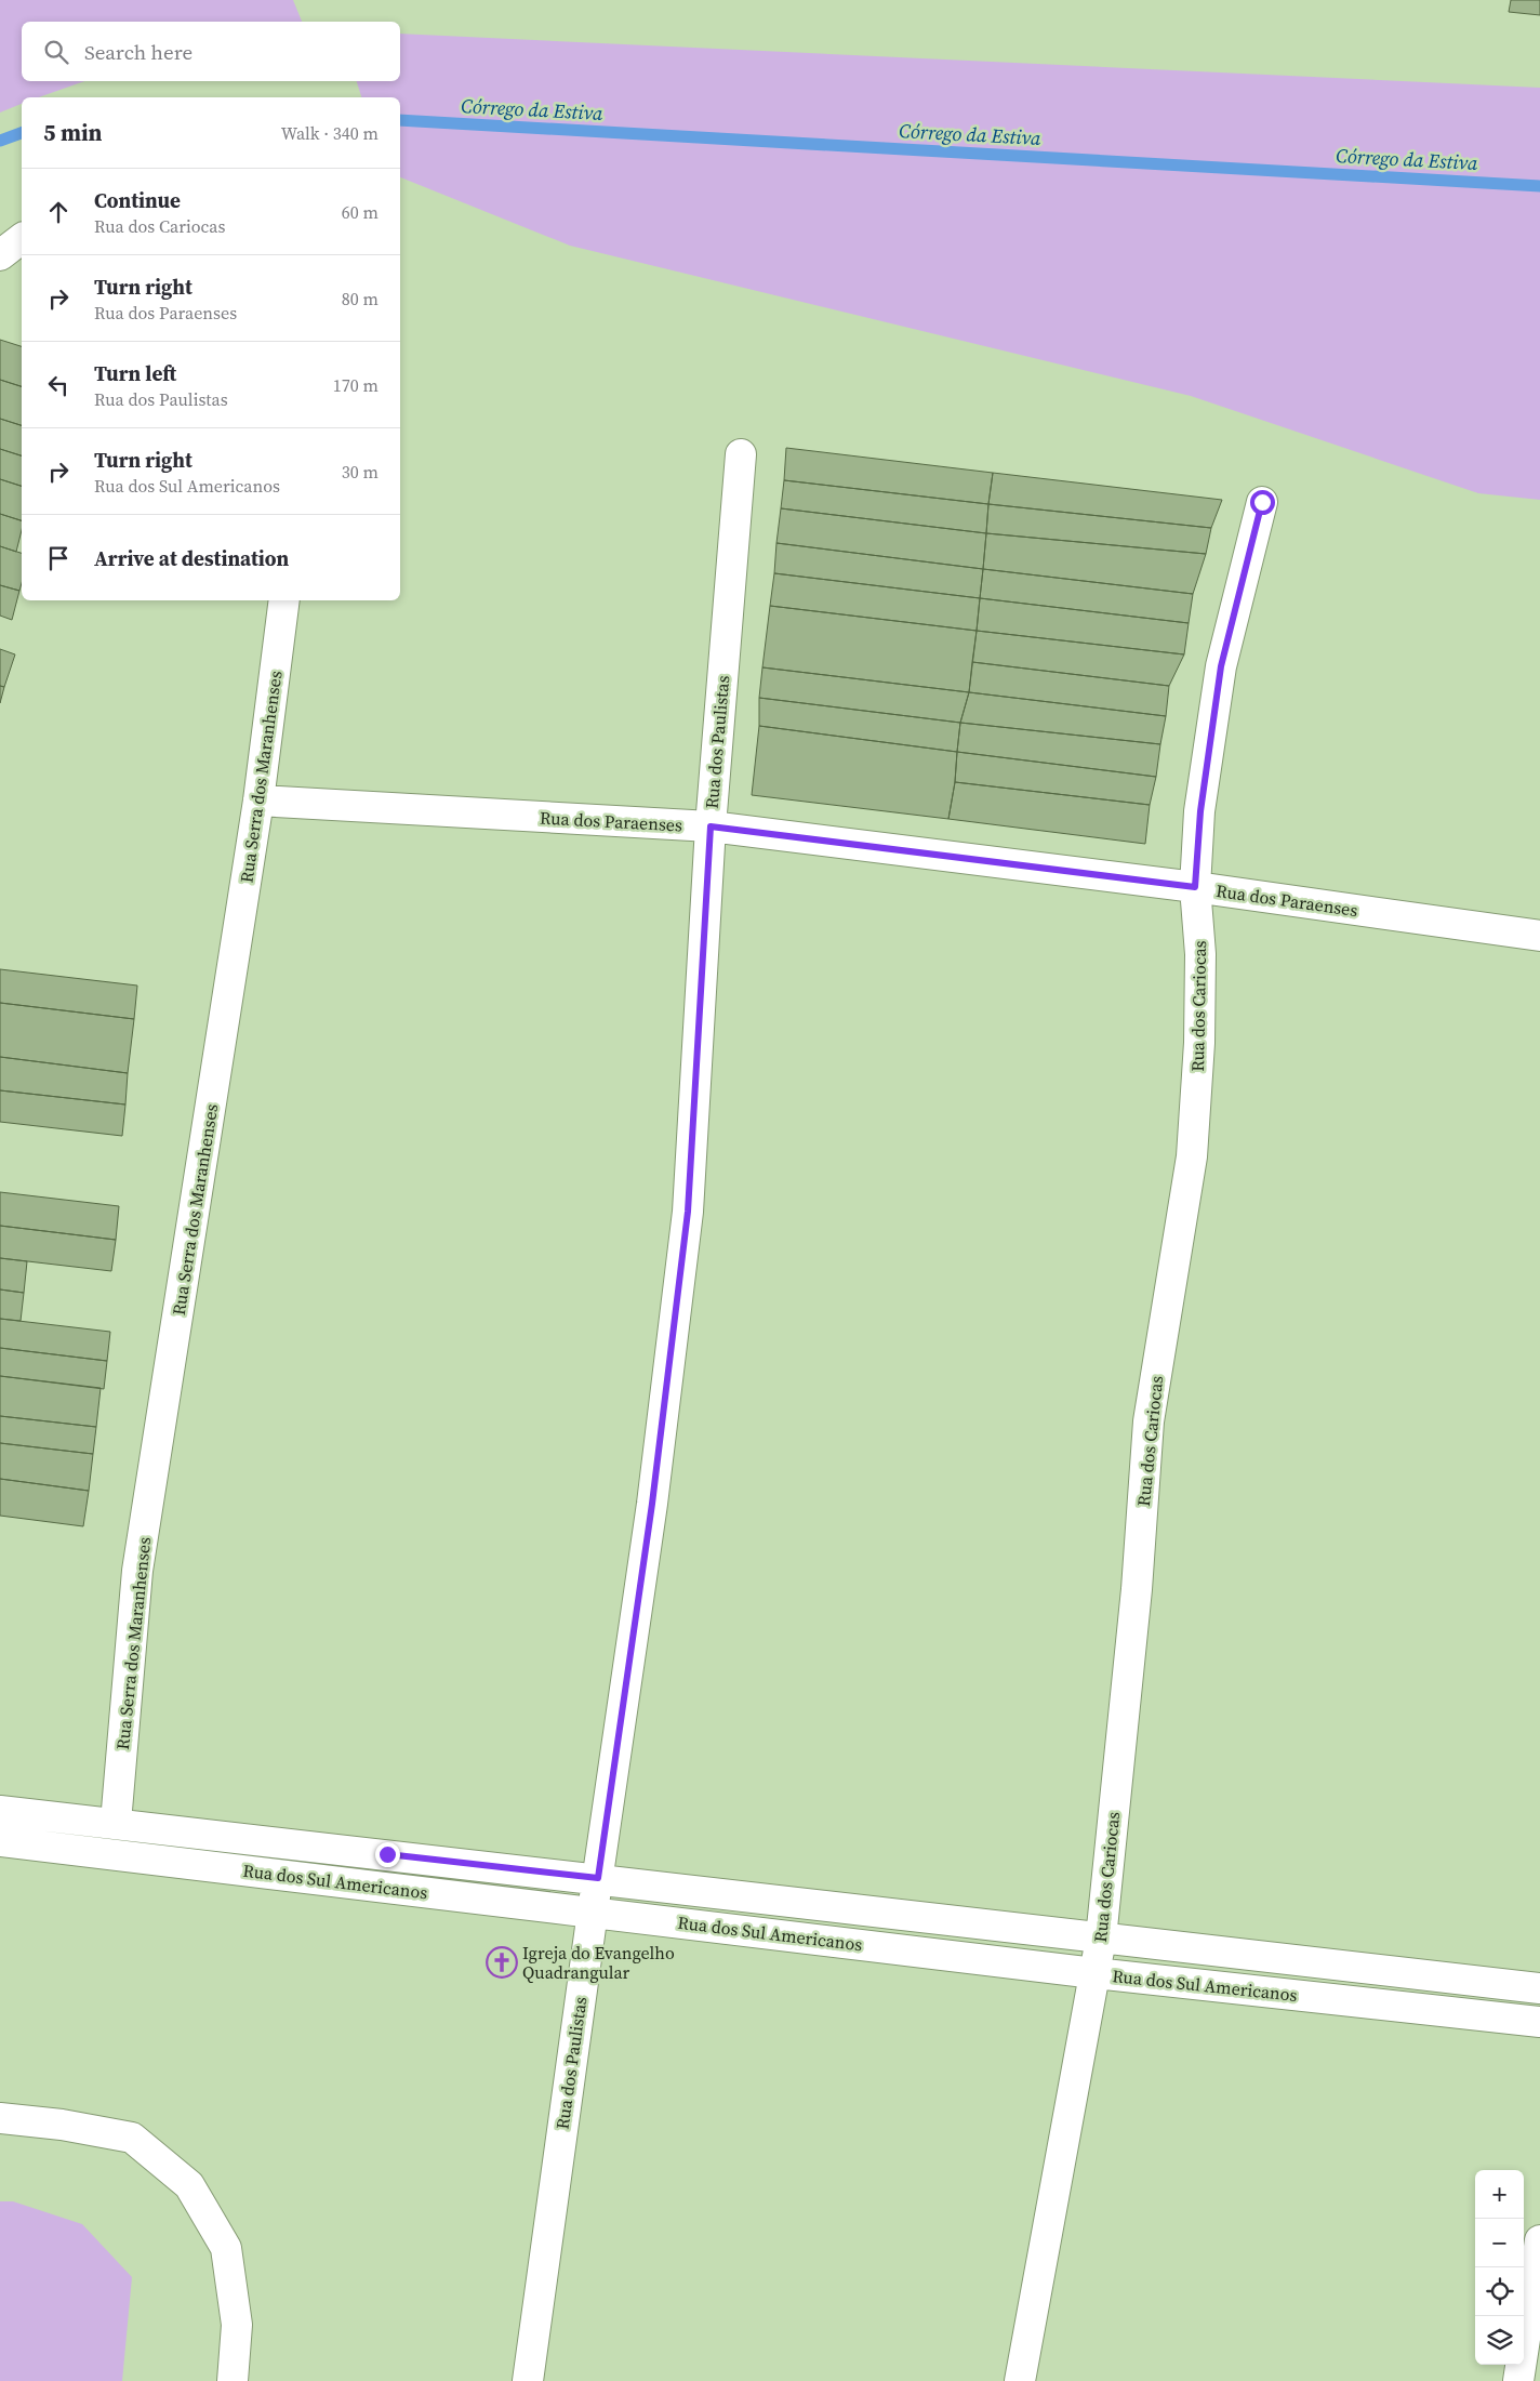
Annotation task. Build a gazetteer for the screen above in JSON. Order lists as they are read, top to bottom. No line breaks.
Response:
{"streets":{"street":["Rua dos Paulistas","Rua Serra dos Maranhenses","Rua dos Paraenses","Rua dos Cariocas","Rua dos Sul Americanos"]},"crossings":[["Rua dos Paulistas","Rua dos Paraenses"],["Rua dos Paulistas","Rua dos Sul Americanos"],["Rua Serra dos Maranhenses","Rua dos Paraenses"],["Rua Serra dos Maranhenses","Rua dos Sul Americanos"],["Rua dos Paraenses","Rua dos Cariocas"],["Rua dos Cariocas","Rua dos Sul Americanos"]],"water":["Córrego da Estiva"],"places":{"church":["Igreja do Evangelho Quadrangular"]},"page":{"search":"Search here","heading":["5 min","Walk · 340 m"],"list":[["Continue","Rua dos Cariocas","60 m"],["Turn right","Rua dos Paraenses","80 m"],["Turn left","Rua dos Paulistas","170 m"],["Turn right","Rua dos Sul Americanos","30 m"],"Arrive at destination"],"map_buttons":["+","−"]}}
